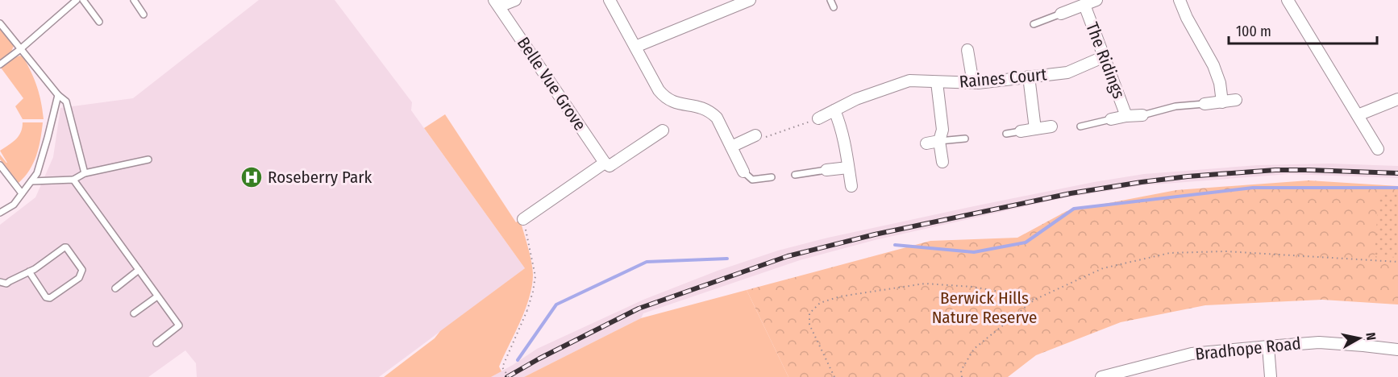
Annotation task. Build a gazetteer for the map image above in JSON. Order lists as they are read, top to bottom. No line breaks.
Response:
{"streets":{"street":["The Ridings","Raines Court","Belle Vue Grove","Bradhope Road"]},"crossings":[["The Ridings","Raines Court"]],"parks":["Berwick Hills Nature Reserve"],"places":{"hospital":["Roseberry Park"]},"scale_bar":"100 m","north":"right"}
